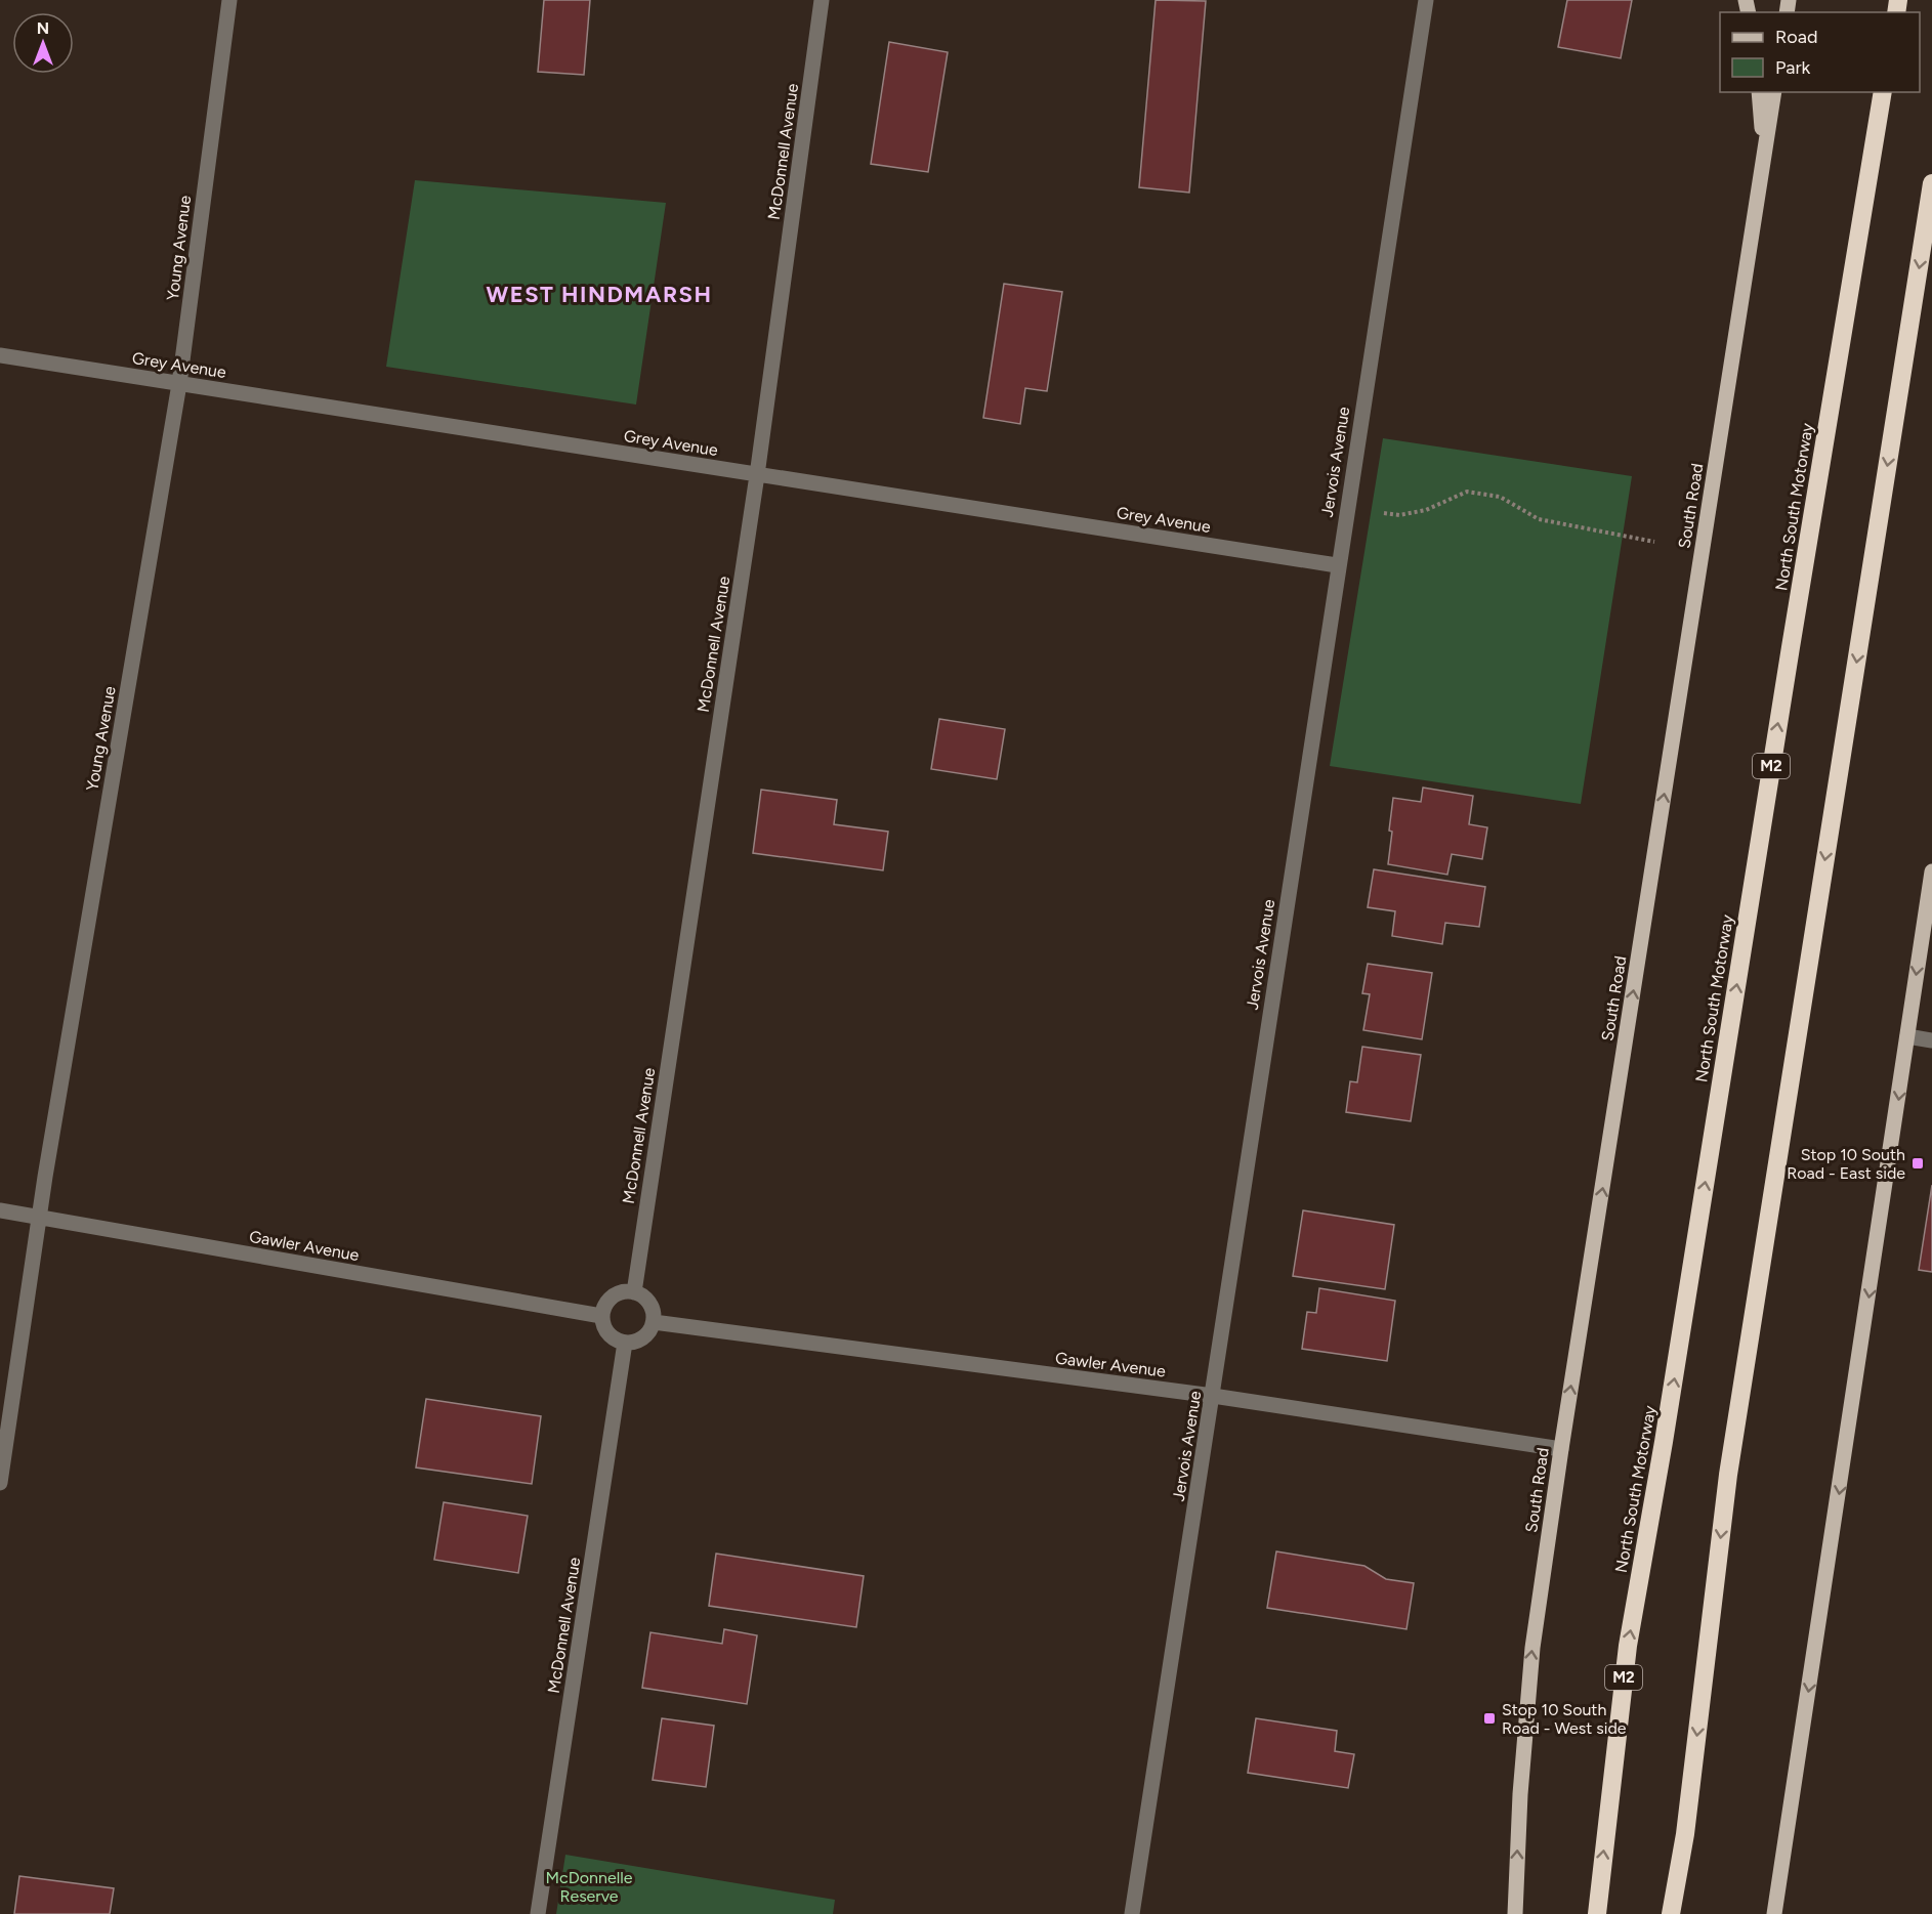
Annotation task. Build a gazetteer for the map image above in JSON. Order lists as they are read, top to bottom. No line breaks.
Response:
{"streets":{"highway":["North South Motorway","M2"],"main road":["South Road"],"street":["McDonnell Avenue","Young Avenue","Grey Avenue","Jervois Avenue","Gawler Avenue"]},"crossings":[["McDonnell Avenue","Grey Avenue"],["McDonnell Avenue","Gawler Avenue"],["Young Avenue","Grey Avenue"],["Young Avenue","Gawler Avenue"],["Grey Avenue","Jervois Avenue"],["Jervois Avenue","Gawler Avenue"],["South Road","Gawler Avenue"]],"one_way":["South Road"],"districts":["WEST HINDMARSH"],"parks":["McDonnelle Reserve"],"places":{"transit":["Stop 10 South Road - East side","Stop 10 South Road - West side"]},"legend":["Road","Park"],"north":"top"}
